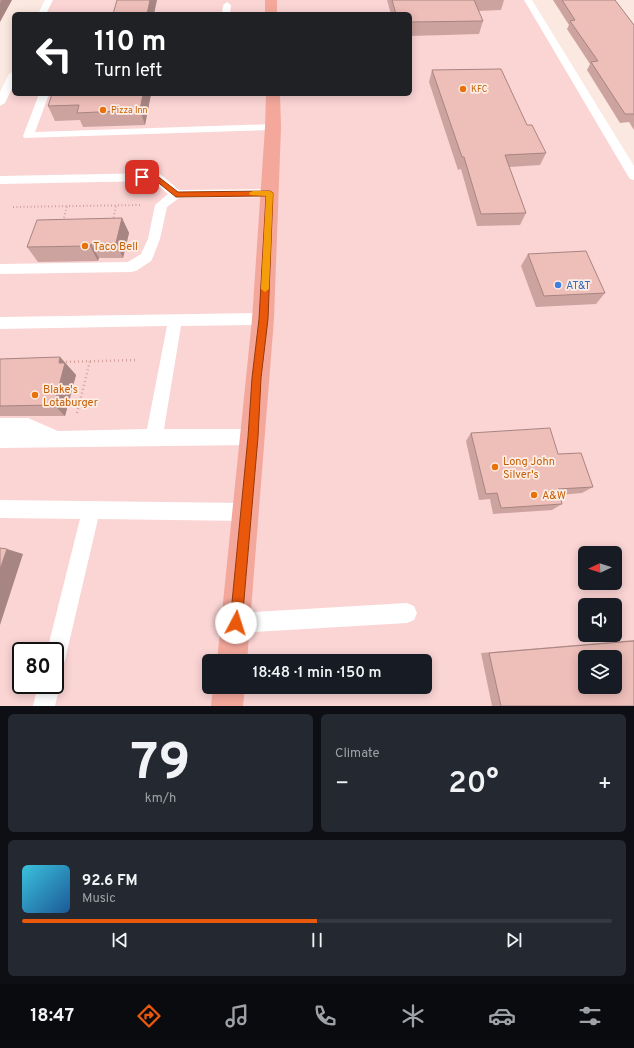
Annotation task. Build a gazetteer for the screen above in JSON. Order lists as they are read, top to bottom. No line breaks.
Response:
{"places":["KFC","Pizza Inn","Taco Bell","AT&T","Blake's Lotaburger","Long John Silver's","A&W"],"north":"left","page":{"turn":["110 m","Turn left"],"limit":"80","trip":"18:48 · 1 min · 150 m","tile":[["79","km/h"],"Climate"],"heat":["−","20°","+"],"song":["92.6 FM","Music"],"tabs":"18:47"}}
